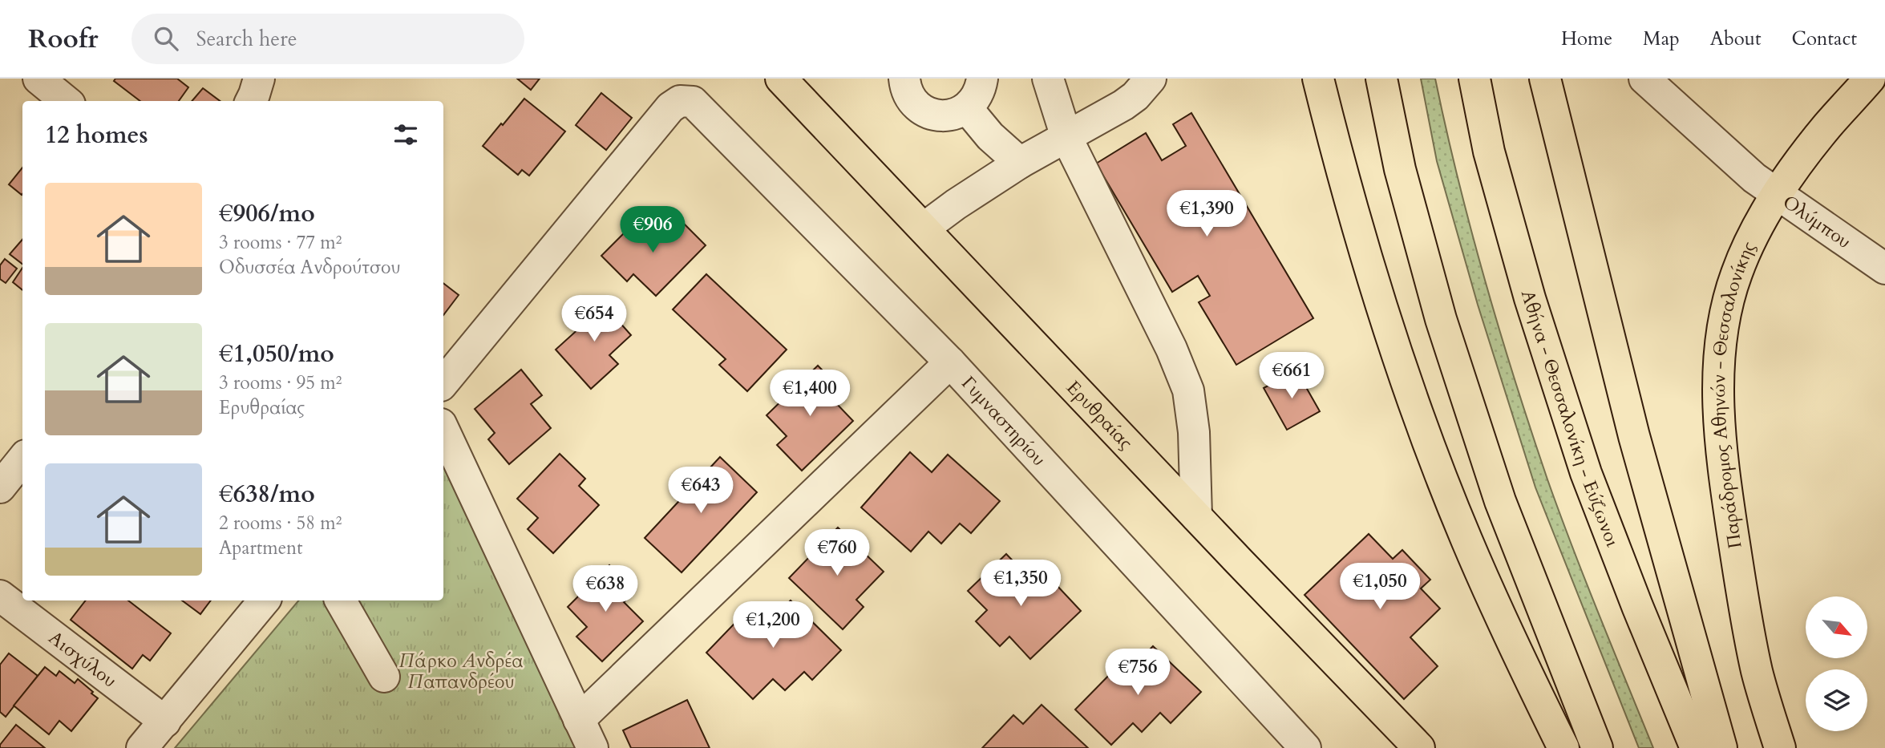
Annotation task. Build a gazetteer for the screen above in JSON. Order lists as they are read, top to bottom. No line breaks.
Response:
{"streets":{"main road":["Παράδρομος Αθηνών - Θεσσαλονίκης","Ερυθραίας","Αθήνα - Θεσσαλονίκη - Εύζωνοι"],"street":["Ολύμπου","Γυμναστηρίου","Αισχύλου"]},"crossings":[["Ολύμπου","Παράδρομος Αθηνών - Θεσσαλονίκης"]],"parks":["Πάρκο Ανδρέα Παπανδρέου"],"north":"bottom right","page":{"header":"Roofr","search":"Search here","nav":["Home","Map","About","Contact"],"heading":"12 homes","list":[{"name":"€906/mo","note":"3 rooms · 77 m² · Οδυσσέα Ανδρούτσου"},{"name":"€1,050/mo","note":"3 rooms · 95 m² · Ερυθραίας"},{"name":"€638/mo","note":"2 rooms · 58 m² · Apartment"}],"price":["€1,390","€906","€654","€661","€1,400","€643","€760","€1,350","€1,050","€638","€1,200","€756"]}}
